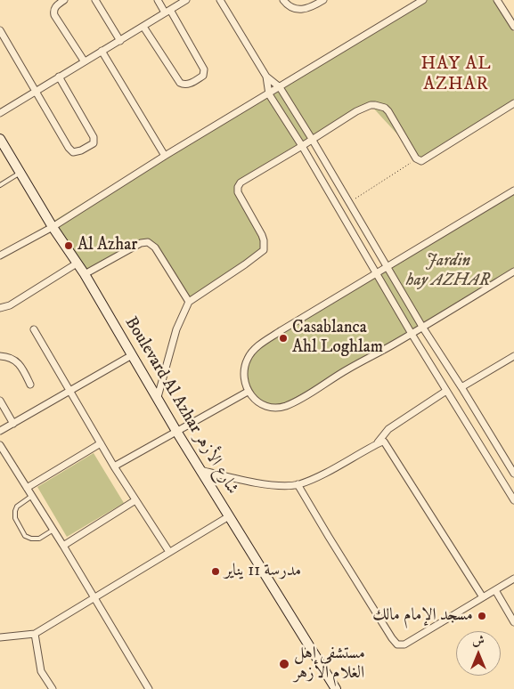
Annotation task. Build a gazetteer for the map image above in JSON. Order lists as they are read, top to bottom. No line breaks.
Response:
{"streets":{"main road":["Boulevard Al Azhar شارع الأزهر"]},"districts":["HAY AL AZHAR"],"parks":["Jardin hay AZHAR"],"places":["Al Azhar","Casablanca Ahl Loghlam","مدرسة 11 يناير","مسجد الإمام مالك","مستشفى اهل الغلام الأزهر"],"north":"top"}
